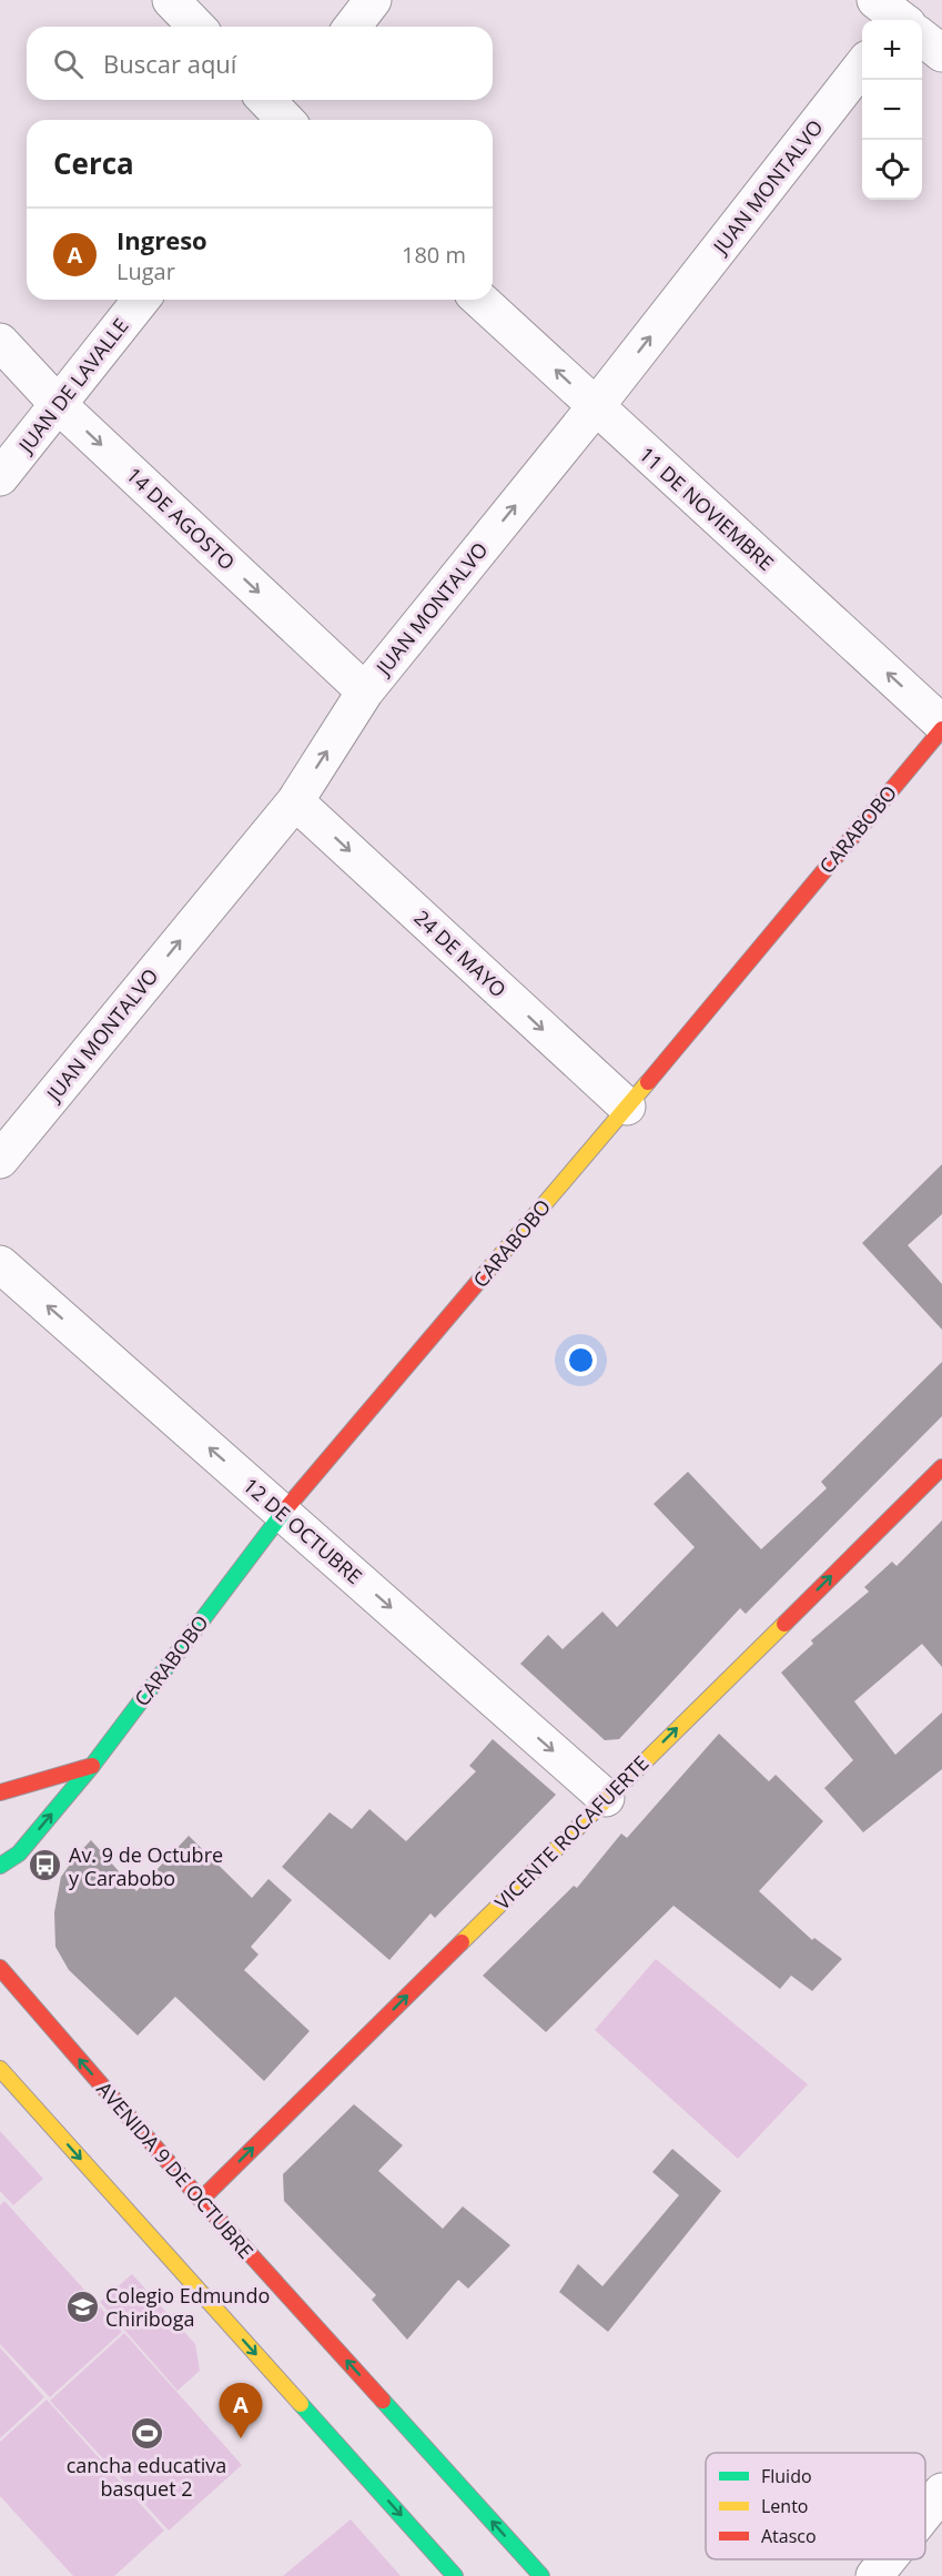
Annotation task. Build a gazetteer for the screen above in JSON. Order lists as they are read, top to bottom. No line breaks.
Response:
{"streets":{"main road":["CARABOBO","VICENTE ROCAFUERTE","AVENIDA 9 DE OCTUBRE"],"street":["JUAN MONTALVO","JUAN DE LAVALLE","11 DE NOVIEMBRE","14 DE AGOSTO","24 DE MAYO","12 DE OCTUBRE"]},"crossings":[["JUAN MONTALVO","11 DE NOVIEMBRE"],["JUAN MONTALVO","14 DE AGOSTO"],["JUAN MONTALVO","24 DE MAYO"],["JUAN DE LAVALLE","14 DE AGOSTO"],["CARABOBO","24 DE MAYO"],["CARABOBO","12 DE OCTUBRE"],["12 DE OCTUBRE","VICENTE ROCAFUERTE"],["VICENTE ROCAFUERTE","AVENIDA 9 DE OCTUBRE"]],"one_way":["JUAN MONTALVO","11 DE NOVIEMBRE","14 DE AGOSTO","24 DE MAYO","VICENTE ROCAFUERTE"],"places":{"bus stop":["Av. 9 de Octubre y Carabobo"],"school or university":["Colegio Edmundo Chiriboga"],"sports":["cancha educativa basquet 2"]},"legend":["Fluido","Lento","Atasco"],"page":{"map_buttons":["+","−"],"search":"Buscar aquí","heading":"Cerca","list":[{"mark":"A","name":"Ingreso","note":"Lugar","value":"180 m"}],"pins":"A"}}
